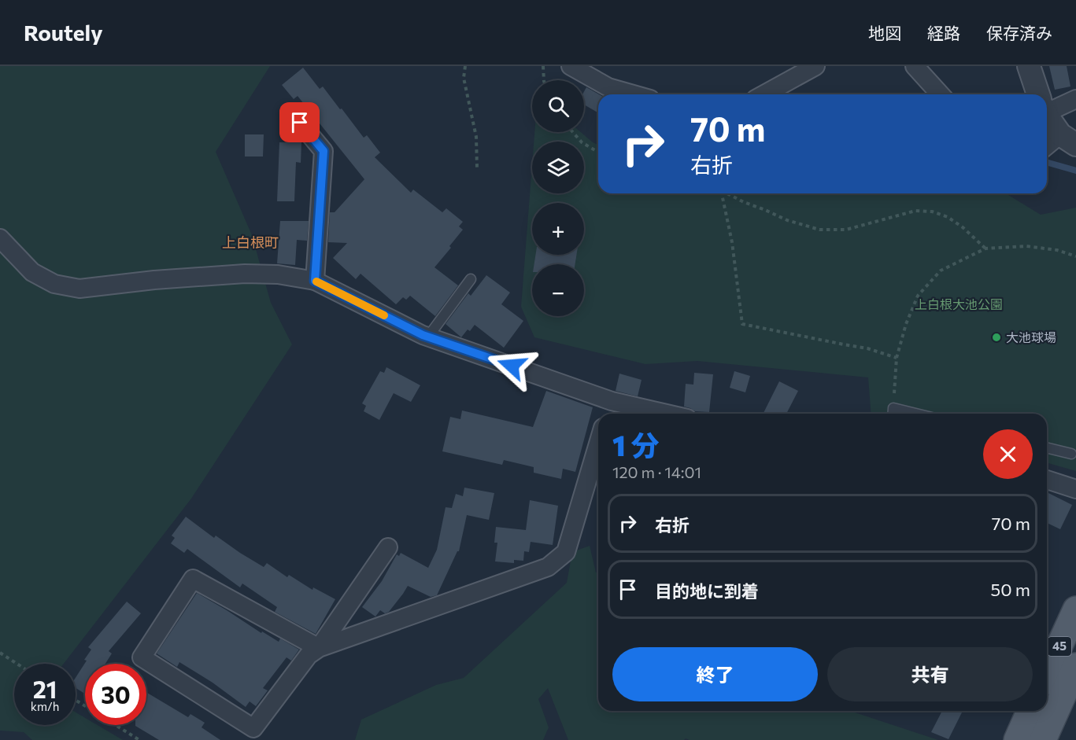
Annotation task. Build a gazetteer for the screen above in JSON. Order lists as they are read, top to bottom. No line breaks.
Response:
{"streets":{"main road":["45"]},"districts":["上白根町"],"parks":["上白根大池公園"],"places":["大池球場"],"page":{"header":"Routely","nav":["地図","経路","保存済み"],"map_buttons":["+","−"],"turn":["70 m","右折"],"heading":["1 分","120 m · 14:01"],"list":[{"name":"右折","value":"70 m"},{"name":"目的地に到着","value":"50 m"}],"buttons":["終了","共有"],"speed":"21 km/h","limit":"30"}}
